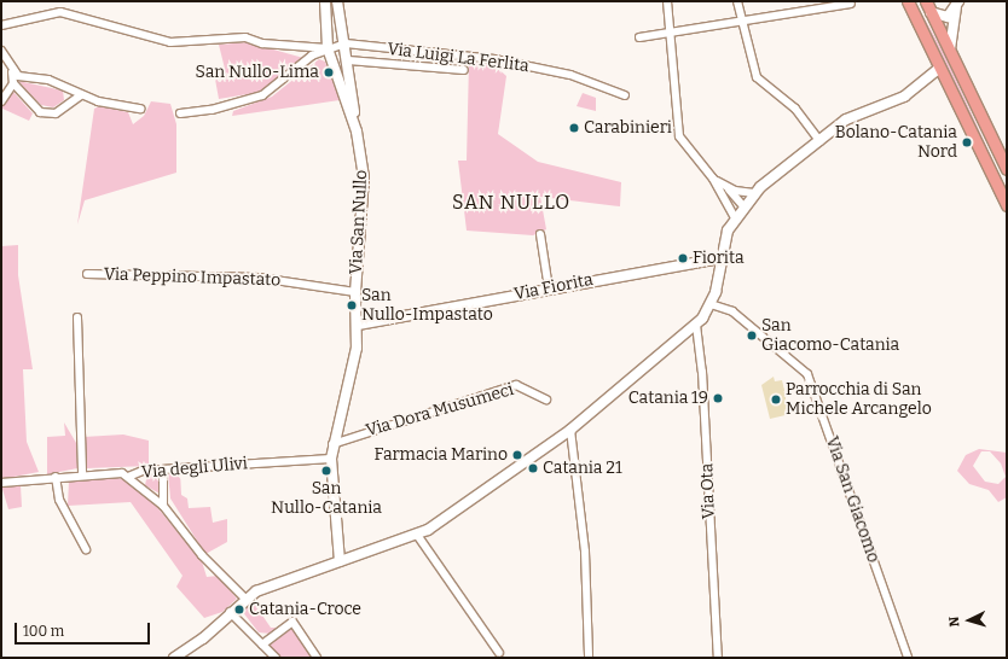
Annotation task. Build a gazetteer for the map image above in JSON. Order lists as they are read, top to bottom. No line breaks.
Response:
{"streets":{"main road":["Via San Nullo","Via Fiorita"],"street":["Via Luigi La Ferlita","Via Peppino Impastato","Via Dora Musumeci","Via degli Ulivi","Via Ota","Via San Giacomo"]},"crossings":[["Via San Nullo","Via Peppino Impastato"],["Via San Nullo","Via Fiorita"],["Via San Nullo","Via Dora Musumeci"],["Via San Nullo","Via degli Ulivi"]],"districts":["SAN NULLO"],"places":["San Nullo-Lima","Carabinieri","Bolano-Catania Nord","Fiorita","San Nullo-Impastato","San Giacomo-Catania","Catania 19","Parrocchia di San Michele Arcangelo","Farmacia Marino","Catania 21","San Nullo-Catania","Catania-Croce"],"scale_bar":"100 m","north":"left"}
